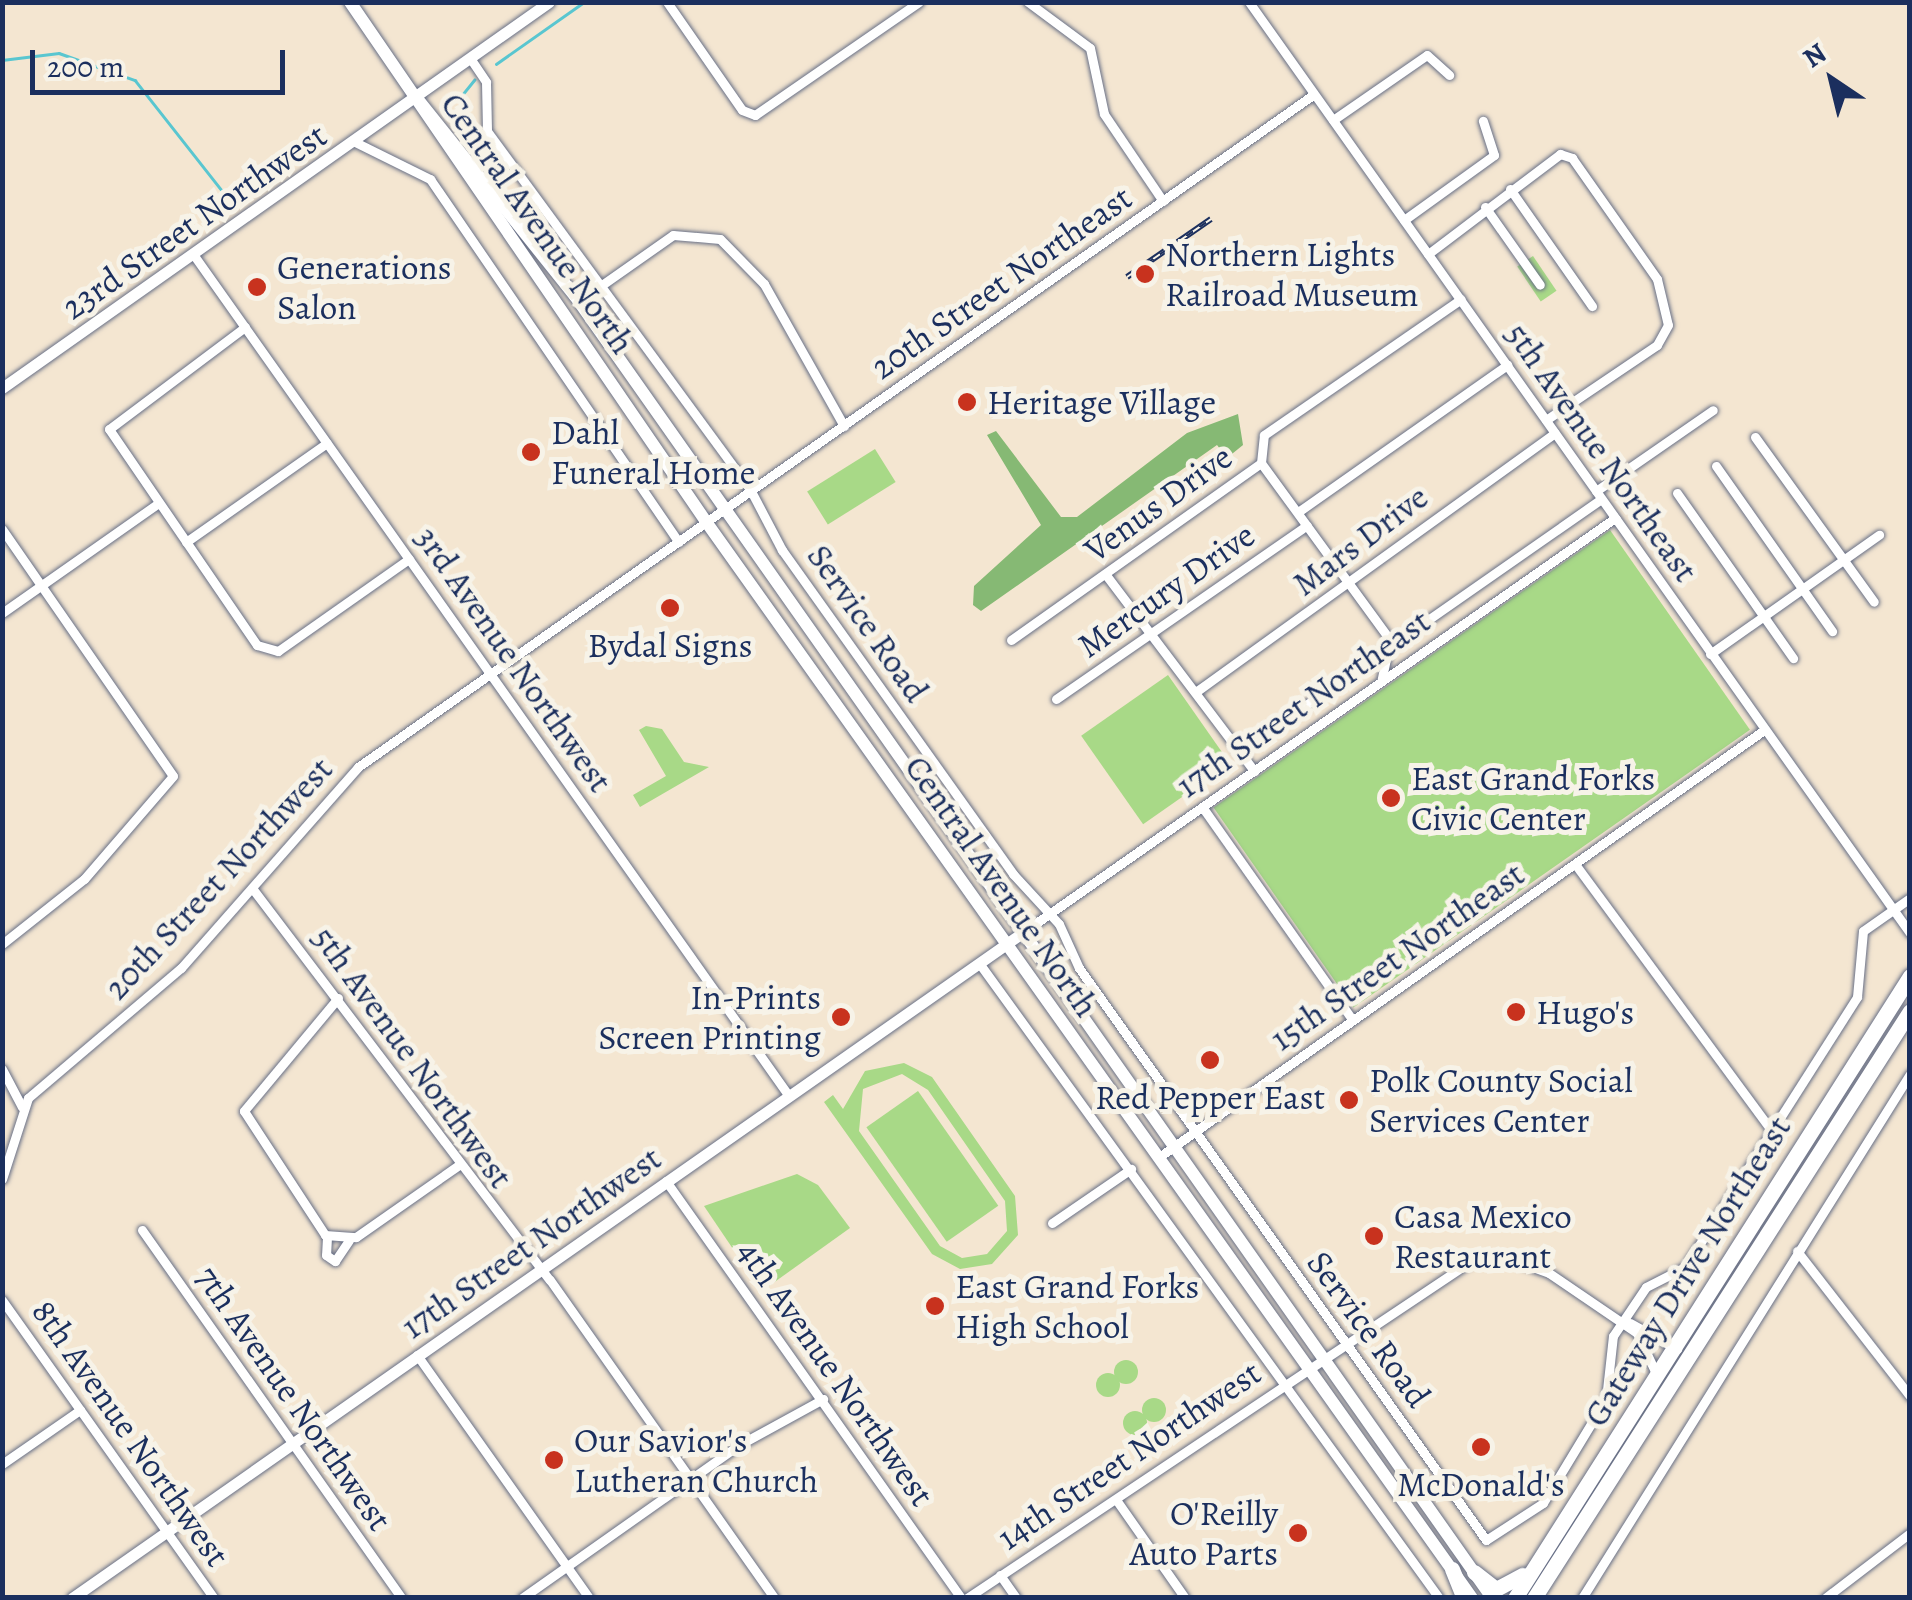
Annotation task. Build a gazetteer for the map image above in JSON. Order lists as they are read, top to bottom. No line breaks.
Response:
{"streets":{"highway":["Gateway Drive Northeast"],"main road":["Central Avenue North"],"street":["23rd Street Northwest","20th Street Northeast","5th Avenue Northeast","Venus Drive","Mars Drive","Mercury Drive","Service Road","3rd Avenue Northwest","17th Street Northeast","20th Street Northwest","15th Street Northeast","5th Avenue Northwest","17th Street Northwest","4th Avenue Northwest","7th Avenue Northwest","8th Avenue Northwest","14th Street Northwest"]},"crossings":[["23rd Street Northwest","Central Avenue North"],["23rd Street Northwest","Service Road"],["23rd Street Northwest","3rd Avenue Northwest"],["Central Avenue North","20th Street Northeast"],["Central Avenue North","17th Street Northeast"],["Central Avenue North","20th Street Northwest"],["Central Avenue North","15th Street Northeast"],["Central Avenue North","17th Street Northwest"],["Central Avenue North","14th Street Northwest"],["20th Street Northeast","5th Avenue Northeast"],["20th Street Northeast","Service Road"],["20th Street Northeast","20th Street Northwest"],["5th Avenue Northeast","Venus Drive"],["5th Avenue Northeast","Mars Drive"],["5th Avenue Northeast","Mercury Drive"],["5th Avenue Northeast","Service Road"],["5th Avenue Northeast","17th Street Northeast"],["5th Avenue Northeast","15th Street Northeast"],["Service Road","17th Street Northeast"],["Service Road","15th Street Northeast"],["Service Road","14th Street Northwest"],["3rd Avenue Northwest","20th Street Northwest"],["3rd Avenue Northwest","17th Street Northwest"],["17th Street Northeast","17th Street Northwest"],["20th Street Northwest","5th Avenue Northwest"],["5th Avenue Northwest","17th Street Northwest"],["17th Street Northwest","4th Avenue Northwest"],["17th Street Northwest","7th Avenue Northwest"],["17th Street Northwest","8th Avenue Northwest"],["Gateway Drive Northeast","14th Street Northwest"],["4th Avenue Northwest","14th Street Northwest"]],"places":["Northern Lights Railroad Museum","Generations Salon","Heritage Village","Dahl Funeral Home","Bydal Signs","East Grand Forks Civic Center","Hugo's","In-Prints Screen Printing","Red Pepper East","Polk County Social Services Center","Casa Mexico Restaurant","East Grand Forks High School","McDonald's","Our Savior's Lutheran Church","O'Reilly Auto Parts"],"scale_bar":"200 m","north":"top left"}
